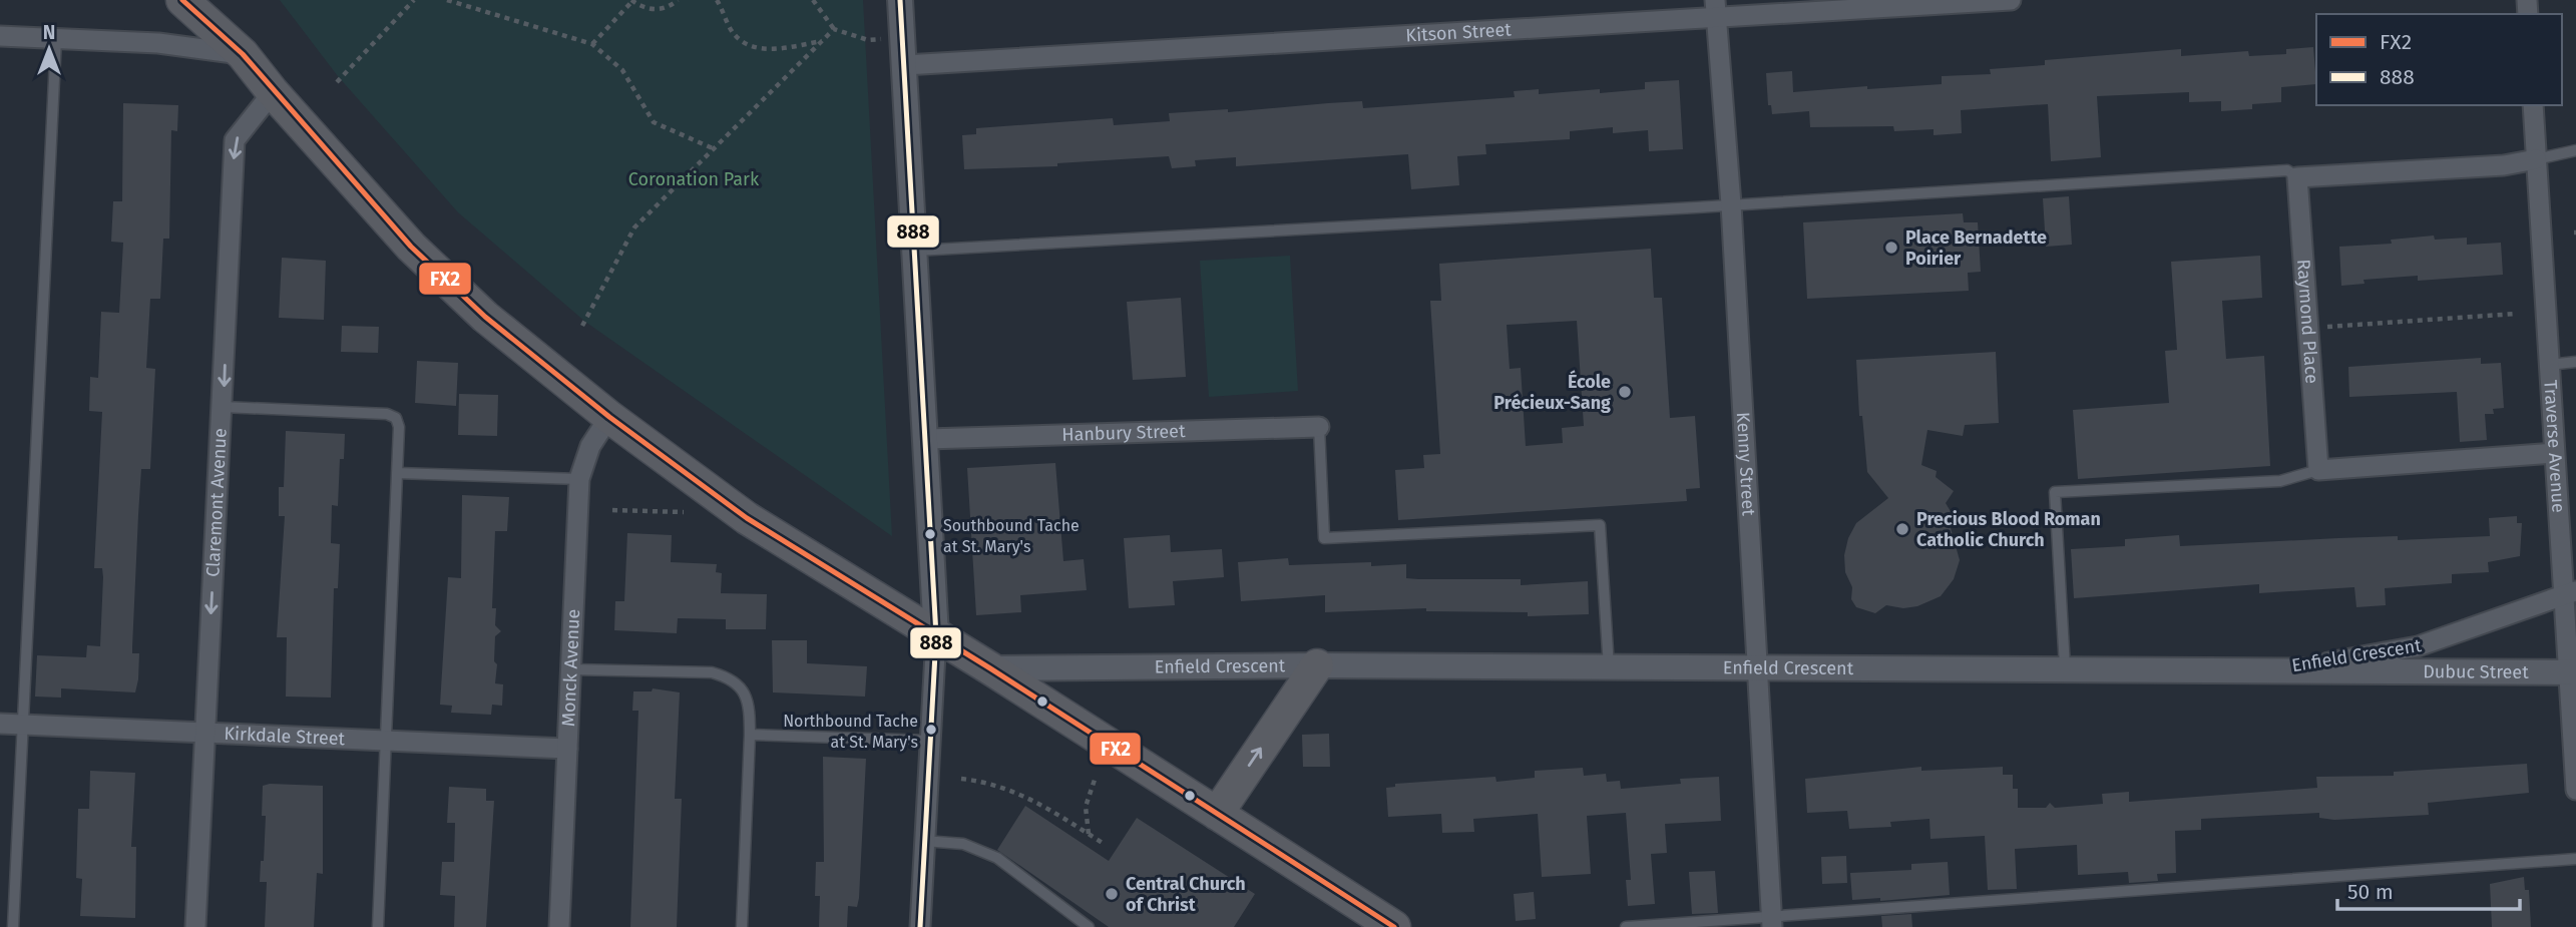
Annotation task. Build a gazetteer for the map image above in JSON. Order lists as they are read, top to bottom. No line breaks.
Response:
{"streets":{"street":["Kitson Street","Raymond Place","Hanbury Street","Traverse Avenue","Kenny Street","Claremont Avenue","Enfield Crescent","Monck Avenue","Dubuc Street","Kirkdale Street"]},"crossings":[["Kitson Street","Kenny Street"],["Traverse Avenue","Enfield Crescent"],["Traverse Avenue","Dubuc Street"],["Kenny Street","Enfield Crescent"],["Claremont Avenue","Kirkdale Street"],["Enfield Crescent","Dubuc Street"],["Monck Avenue","Kirkdale Street"]],"one_way":["Claremont Avenue"],"parks":["Coronation Park"],"places":["Place Bernadette Poirier","École Précieux-Sang","Precious Blood Roman Catholic Church","Southbound Tache at St. Mary's","Northbound Tache at St. Mary's","Central Church of Christ"],"lines":["transit line FX2","transit line 888"],"legend":["FX2","888"],"scale_bar":"50 m","north":"top"}
